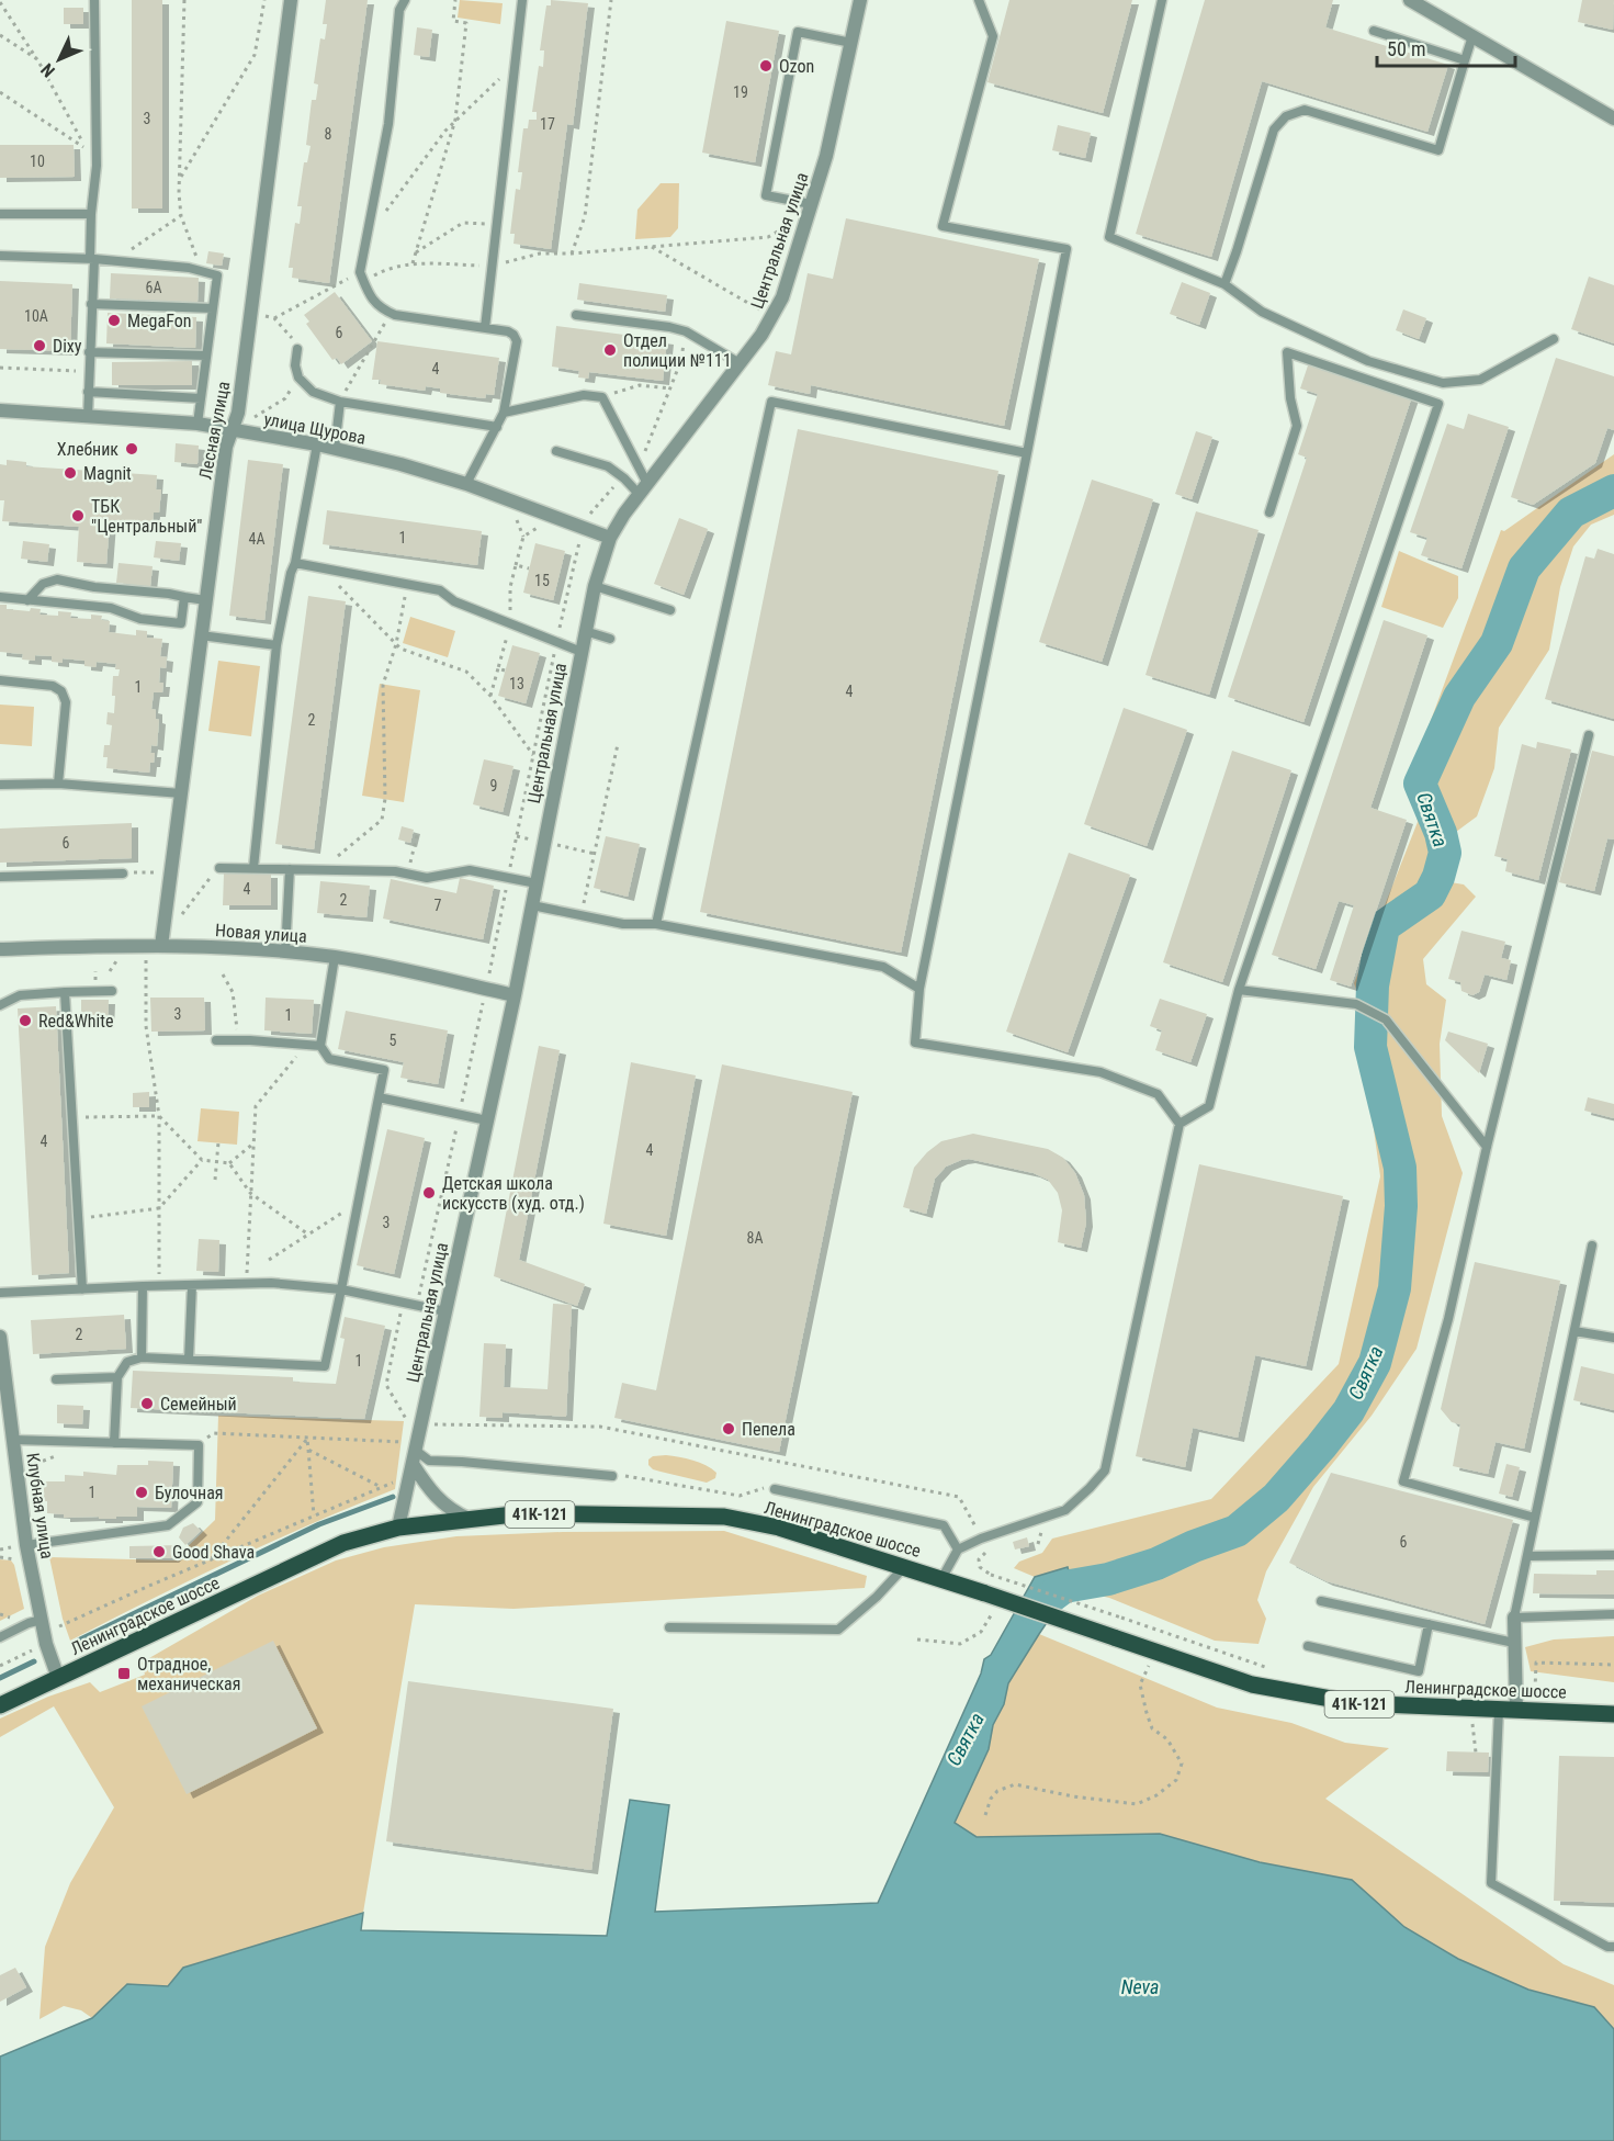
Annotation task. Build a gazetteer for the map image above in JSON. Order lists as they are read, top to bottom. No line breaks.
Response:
{"streets":{"main road":["41К-121","Ленинградское шоссе"],"street":["Центральная улица","улица Щурова","Лесная улица","Новая улица","Клубная улица"]},"crossings":[["Центральная улица","улица Щурова"],["Центральная улица","Новая улица"],["Центральная улица","Ленинградское шоссе"],["улица Щурова","Лесная улица"],["Лесная улица","Новая улица"],["Клубная улица","Ленинградское шоссе"]],"water":["Святка","Neva"],"places":{"other":["Ozon","MegaFon","Dixy","Отдел полиции №111","Хлебник","Magnit","ТБК \"Центральный\"","Red&White","Детская школа искусств (худ. отд.)","Семейный","Пепела","Булочная","Good Shava"],"transit":["Отрадное, механическая"]},"house_numbers":["19","3","17","8","10","6А","10А","6","4","1","4А","15","13","1","4","2","9","6","4","2","7","3","1","5","4","4","3","8А","2","1","1","6"],"scale_bar":"50 m","north":"bottom left"}
